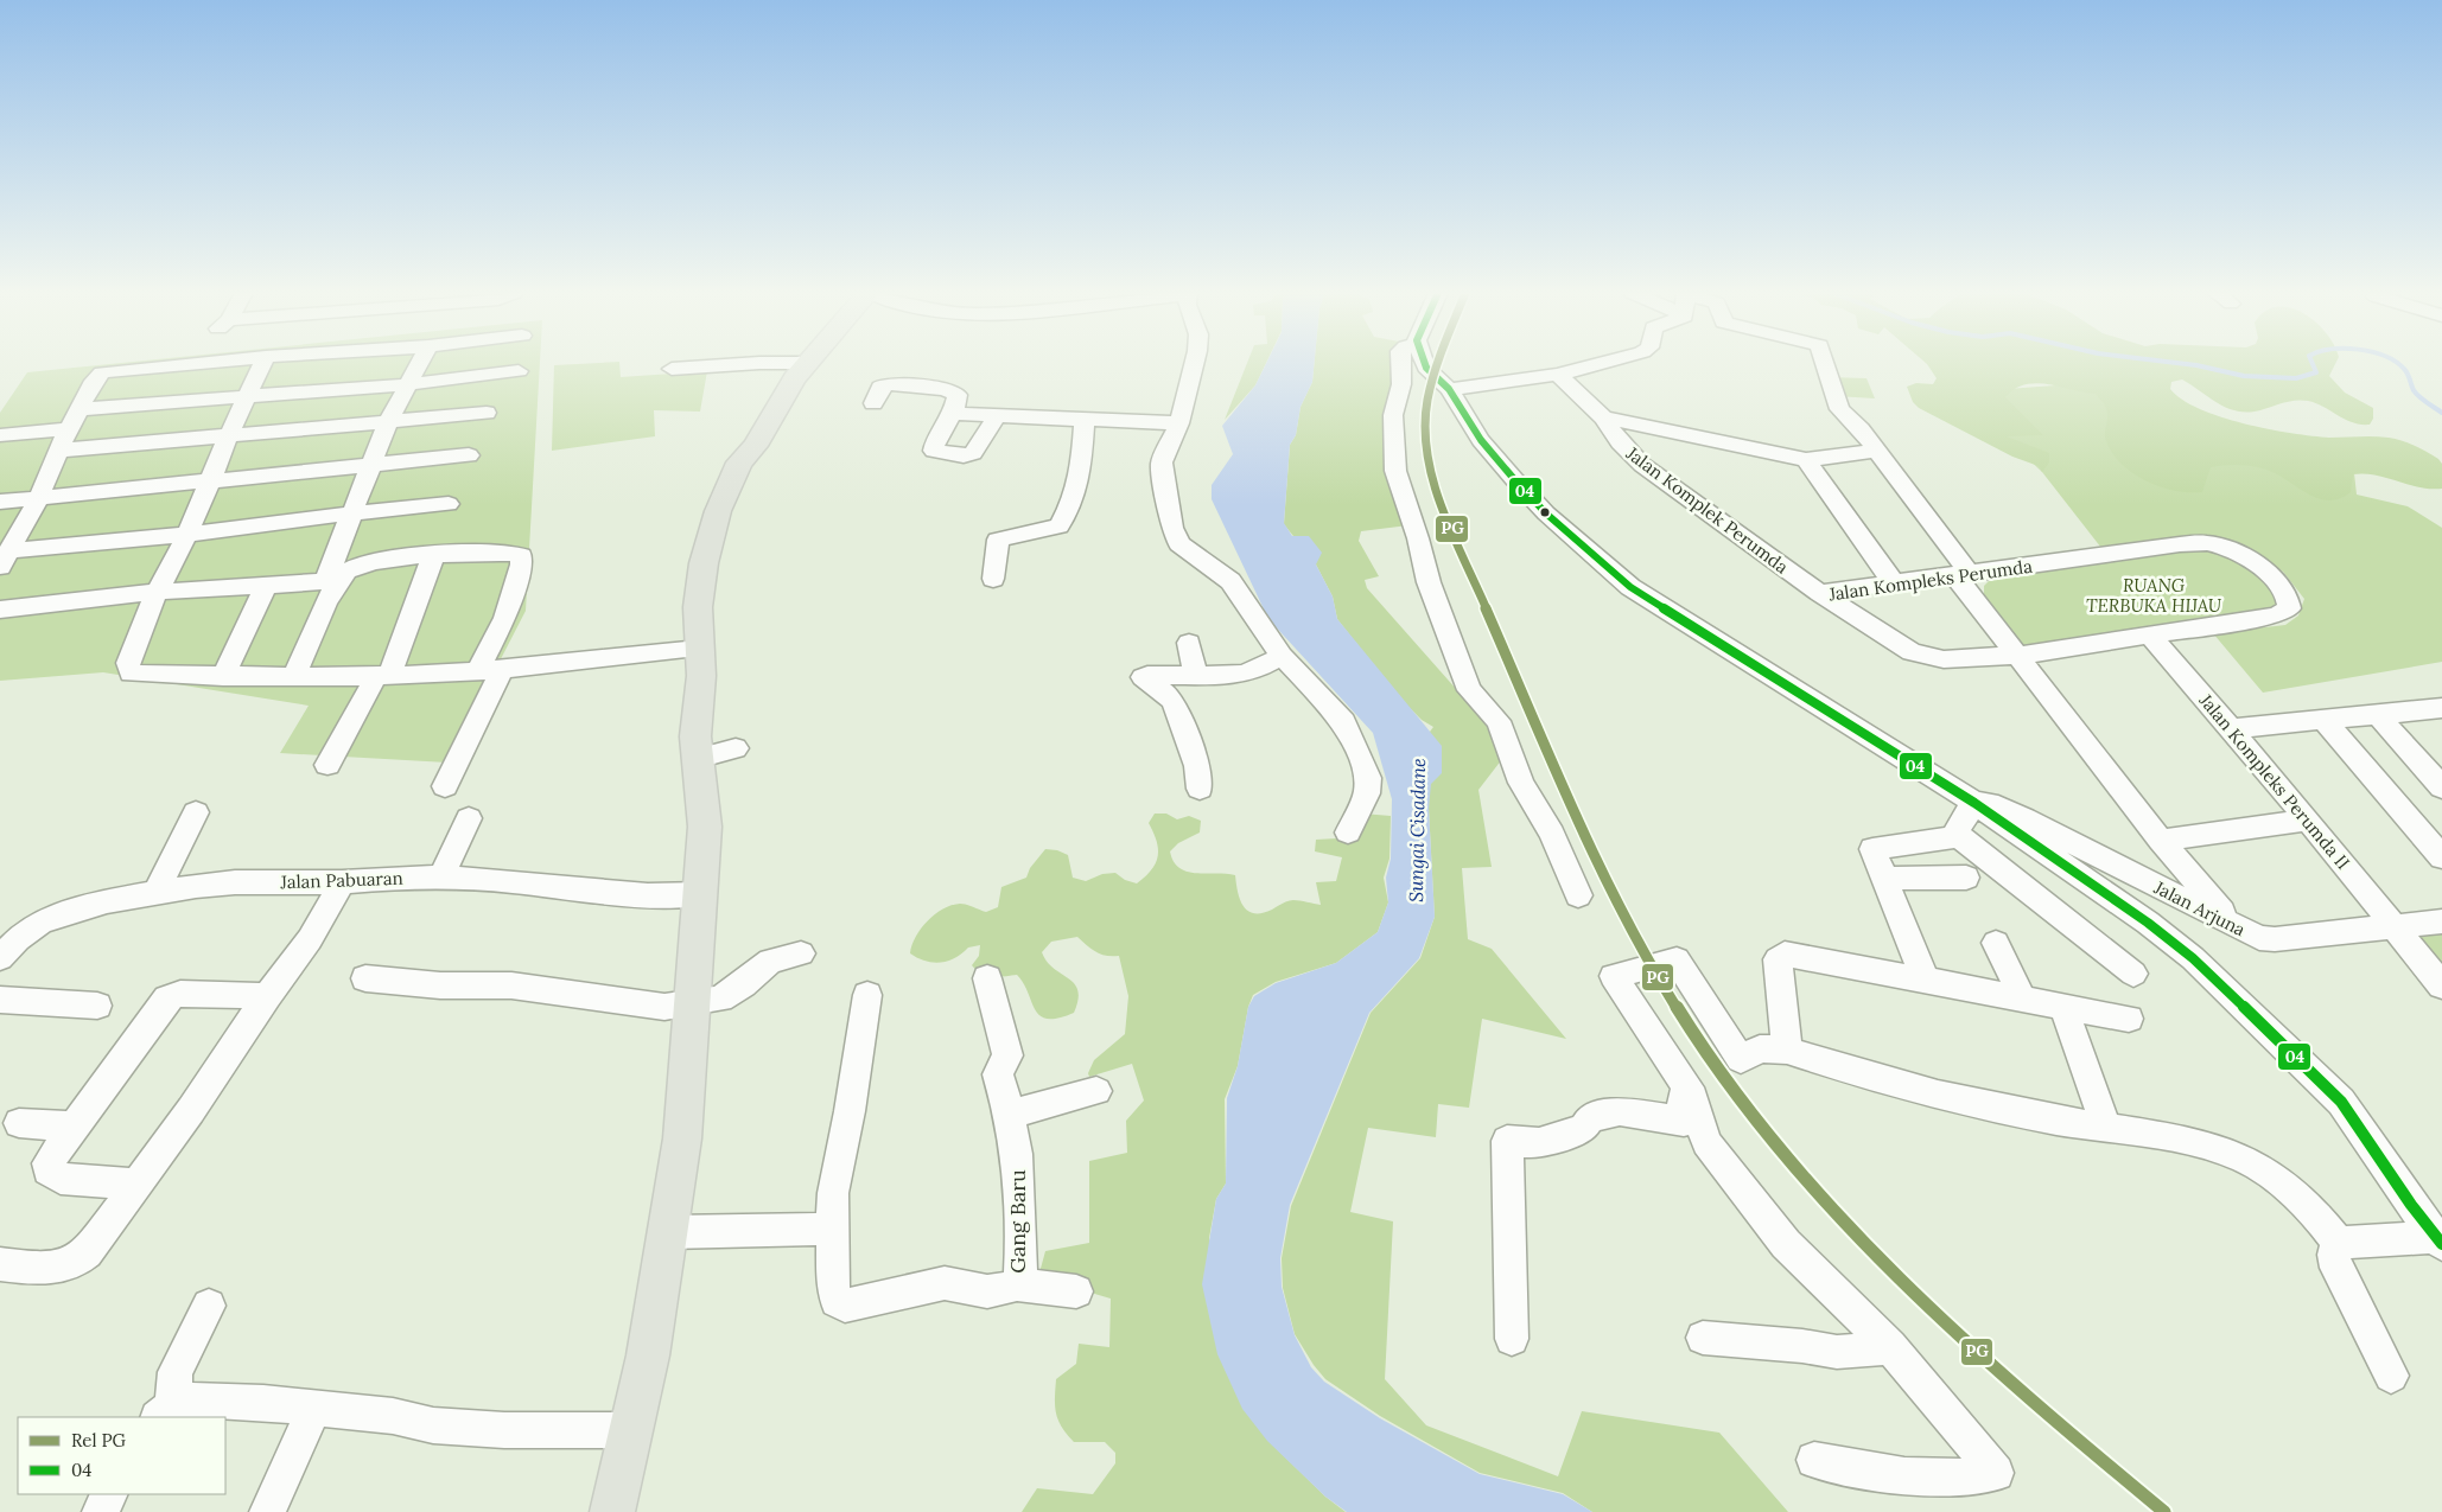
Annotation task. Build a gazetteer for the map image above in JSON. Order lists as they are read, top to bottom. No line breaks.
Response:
{"streets":{"street":["Jalan Komplek Perumda","Jalan Kompleks Perumda","Jalan Kompleks Perumda II","Jalan Pabuaran","Jalan Arjuna","Gang Baru"]},"crossings":[["Jalan Komplek Perumda","Jalan Kompleks Perumda"],["Jalan Kompleks Perumda","Jalan Kompleks Perumda II"],["Jalan Kompleks Perumda II","Jalan Arjuna"]],"water":["Sungai Cisadane"],"parks":["RUANG TERBUKA HIJAU"],"lines":["rail line PG","transit line 04"],"legend":["Rel PG","04"]}
